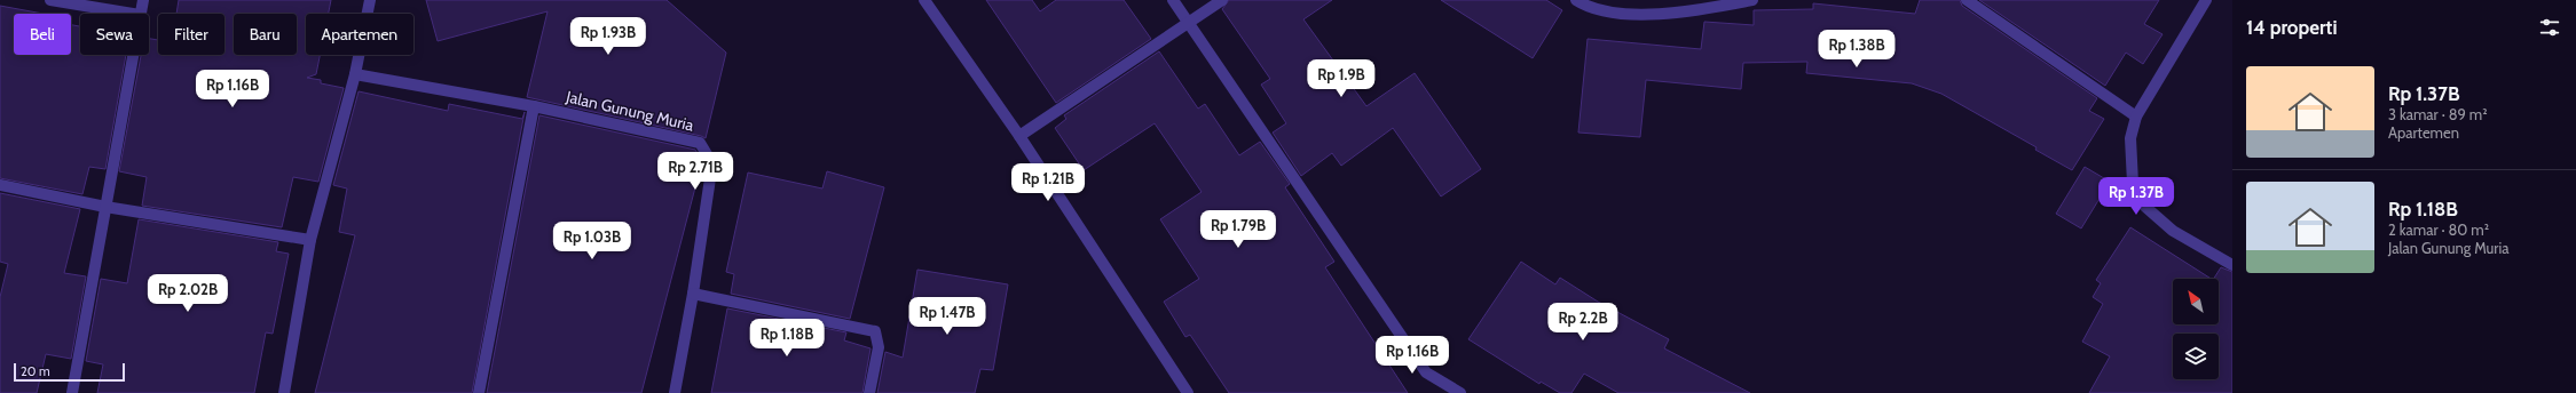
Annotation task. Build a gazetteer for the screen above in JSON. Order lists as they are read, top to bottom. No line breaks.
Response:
{"streets":{"street":["Jalan Gunung Muria"]},"scale_bar":"20 m","north":"top left","page":{"heading":"14 properti","chip":["Beli","Sewa","Filter","Baru","Apartemen"],"price":["Rp 1.93B","Rp 1.38B","Rp 1.9B","Rp 1.16B","Rp 2.71B","Rp 1.21B","Rp 1.37B","Rp 1.79B","Rp 1.03B","Rp 2.02B","Rp 1.47B","Rp 2.2B","Rp 1.18B","Rp 1.16B"],"list":[{"name":"Rp 1.37B","note":"3 kamar · 89 m² · Apartemen"},{"name":"Rp 1.18B","note":"2 kamar · 80 m² · Jalan Gunung Muria"}],"scale":"20 m"}}
